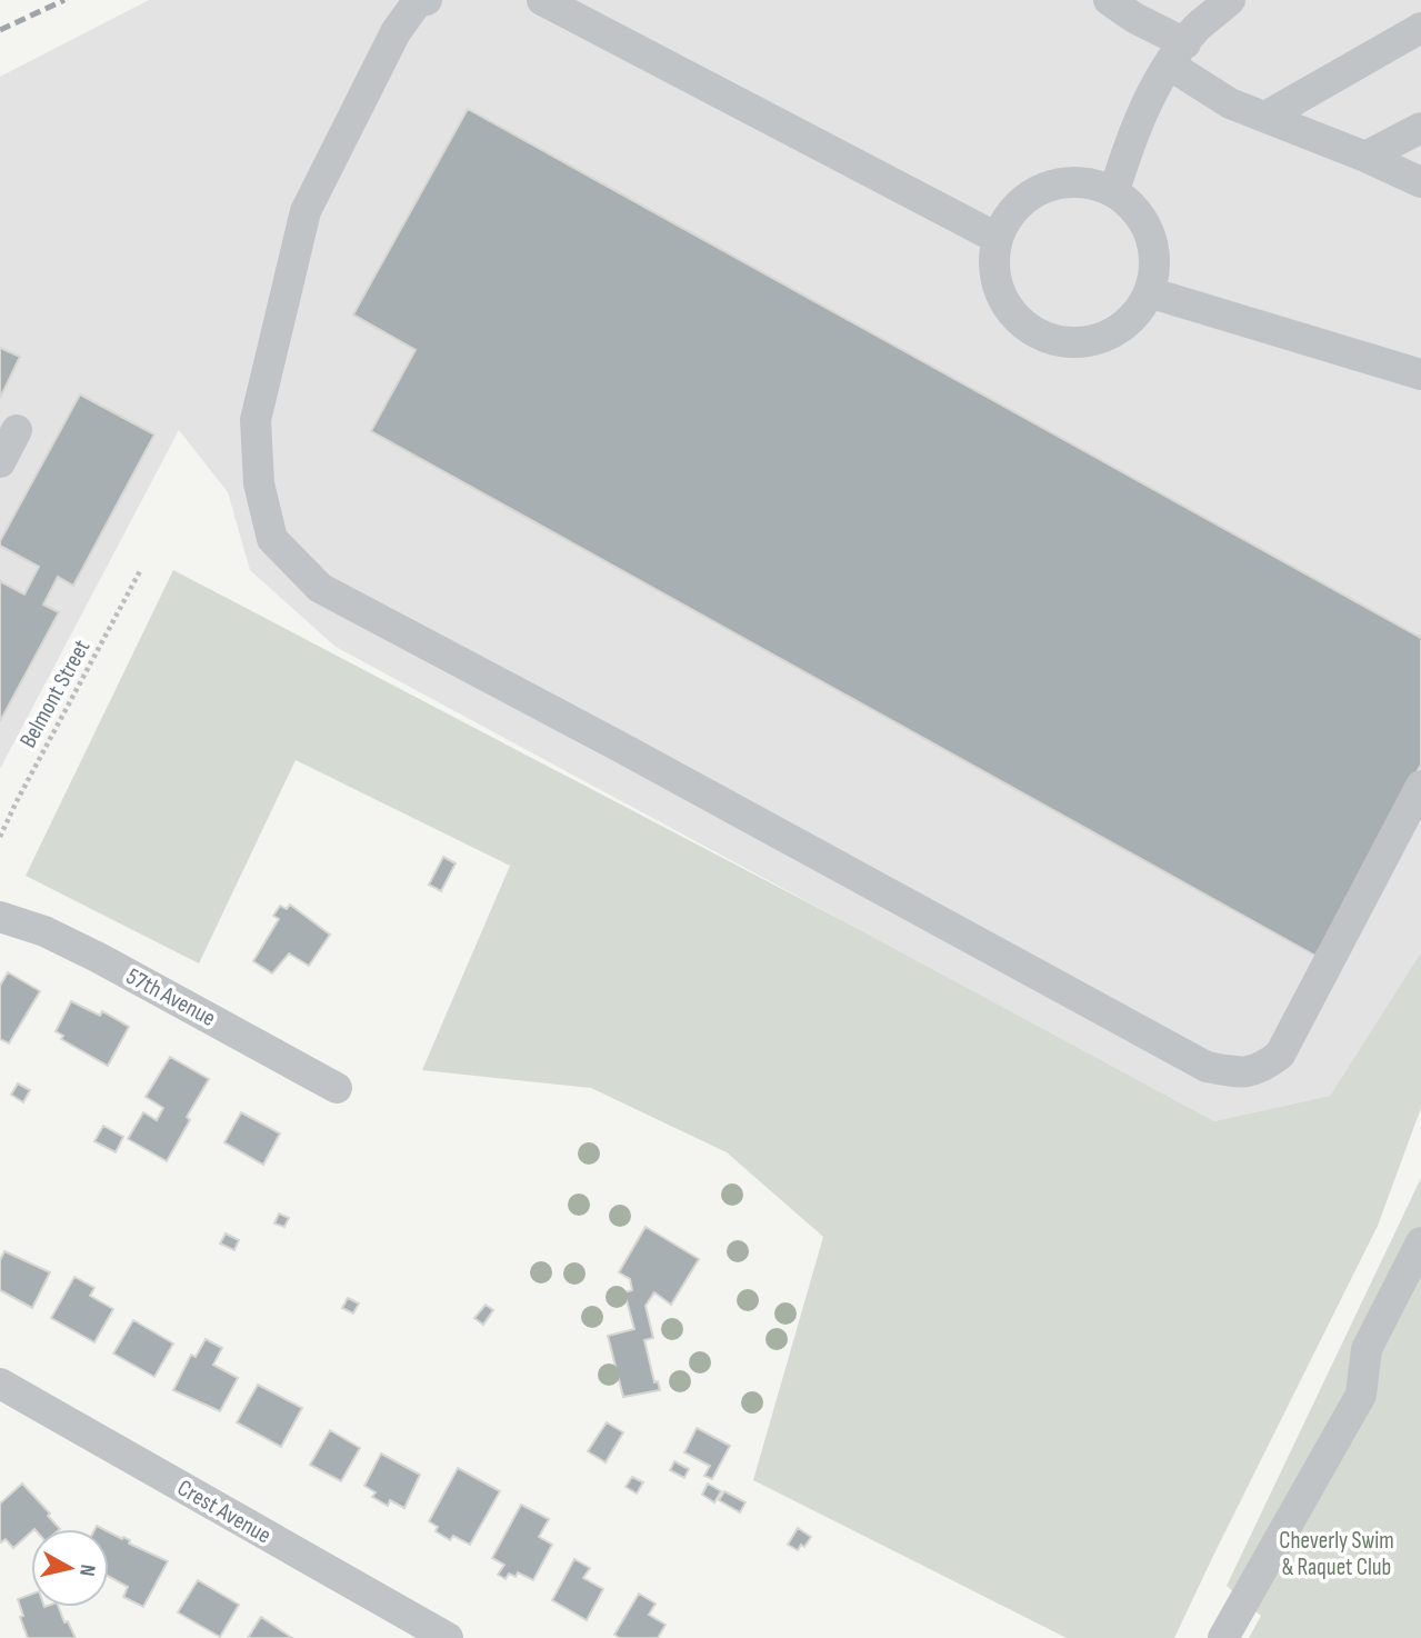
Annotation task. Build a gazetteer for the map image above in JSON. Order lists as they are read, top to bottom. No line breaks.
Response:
{"streets":{"street":["57th Avenue","Crest Avenue"],"path":["Belmont Street"]},"parks":["Cheverly Swim & Raquet Club"],"north":"right"}
